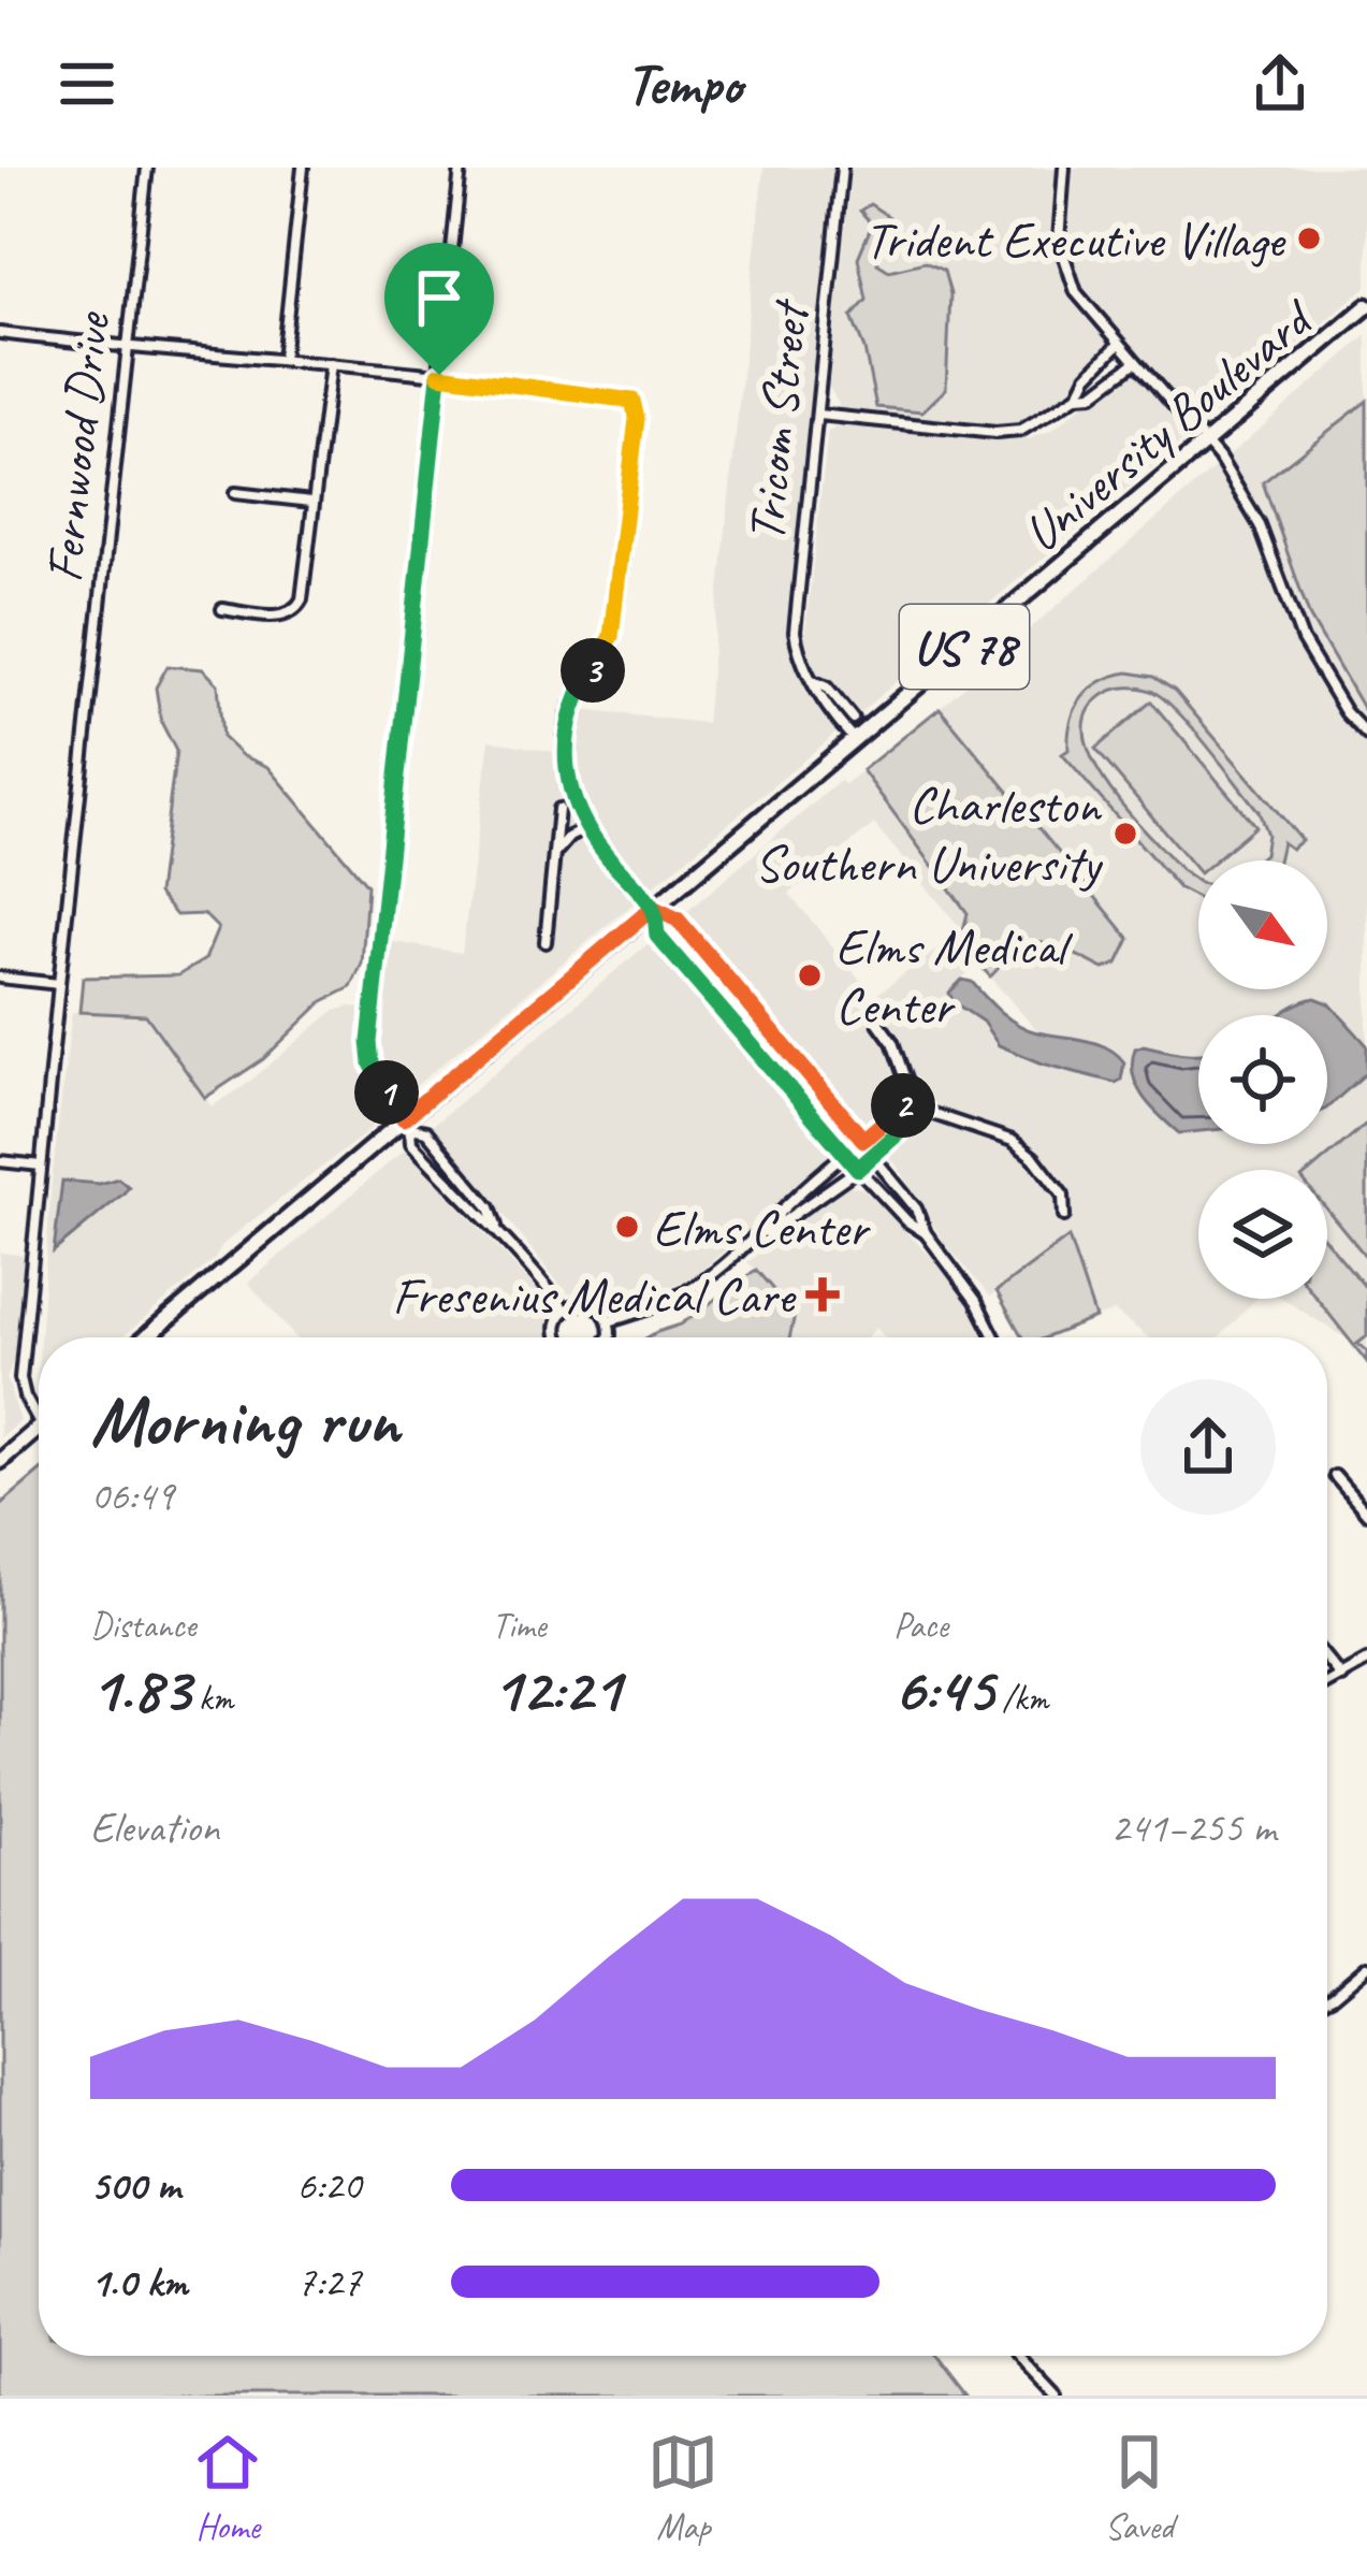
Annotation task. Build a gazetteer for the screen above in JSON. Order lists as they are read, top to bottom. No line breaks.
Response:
{"streets":{"main road":["University Boulevard","US 78"],"street":["Tricom Street","Fernwood Drive"]},"crossings":[["Tricom Street","University Boulevard"]],"places":{"other":["Trident Executive Village","Charleston Southern University","Elms Medical Center","Elms Center"],"health":["Fresenius Medical Care"]},"north":"bottom right","page":{"header":"Tempo","pins":["3","1","2"],"heading":["Morning run","06:49"],"stats":[["Distance","1.83 km"],["Time","12:21"],["Pace","6:45 /km"]],"chart":["Elevation","241–255 m"],"list":[{"name":"500 m","note":"6:20"},{"name":"1.0 km","note":"7:27"}],"tabs":["Home","Map","Saved"]}}
